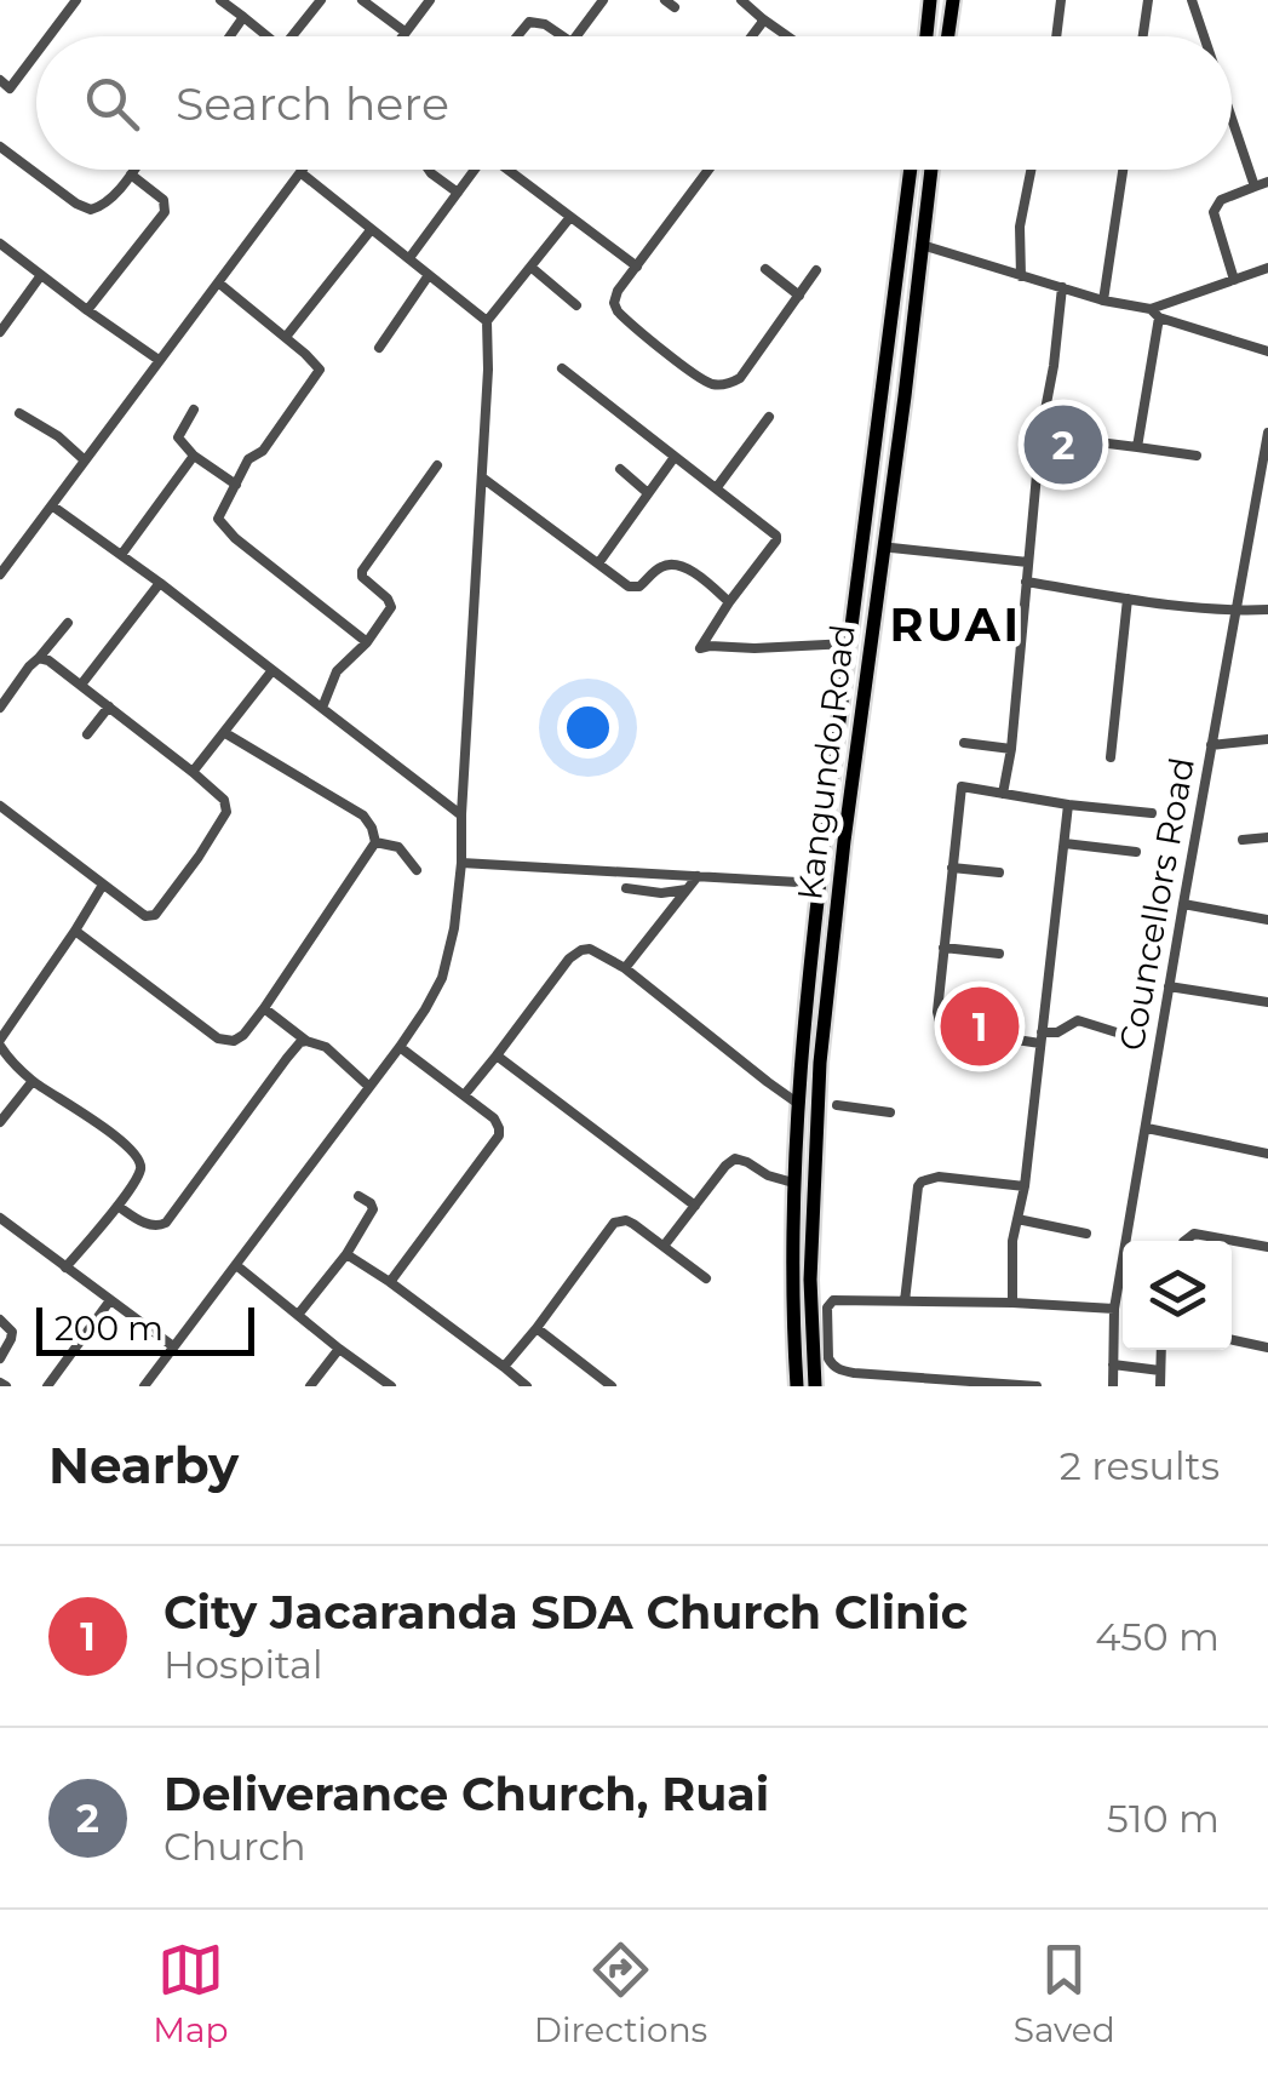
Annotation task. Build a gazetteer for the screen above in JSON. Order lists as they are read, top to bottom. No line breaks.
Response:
{"streets":{"highway":["Kangundo Road"],"street":["Councellors Road"]},"districts":["RUAI"],"scale_bar":"200 m","page":{"search":"Search here","pins":["2","1"],"scale":"200 m","heading":["Nearby","2 results"],"list":[{"mark":"1","name":"City Jacaranda SDA Church Clinic","note":"Hospital","value":"450 m"},{"mark":"2","name":"Deliverance Church, Ruai","note":"Church","value":"510 m"}],"nav":["Map","Directions","Saved"]}}
